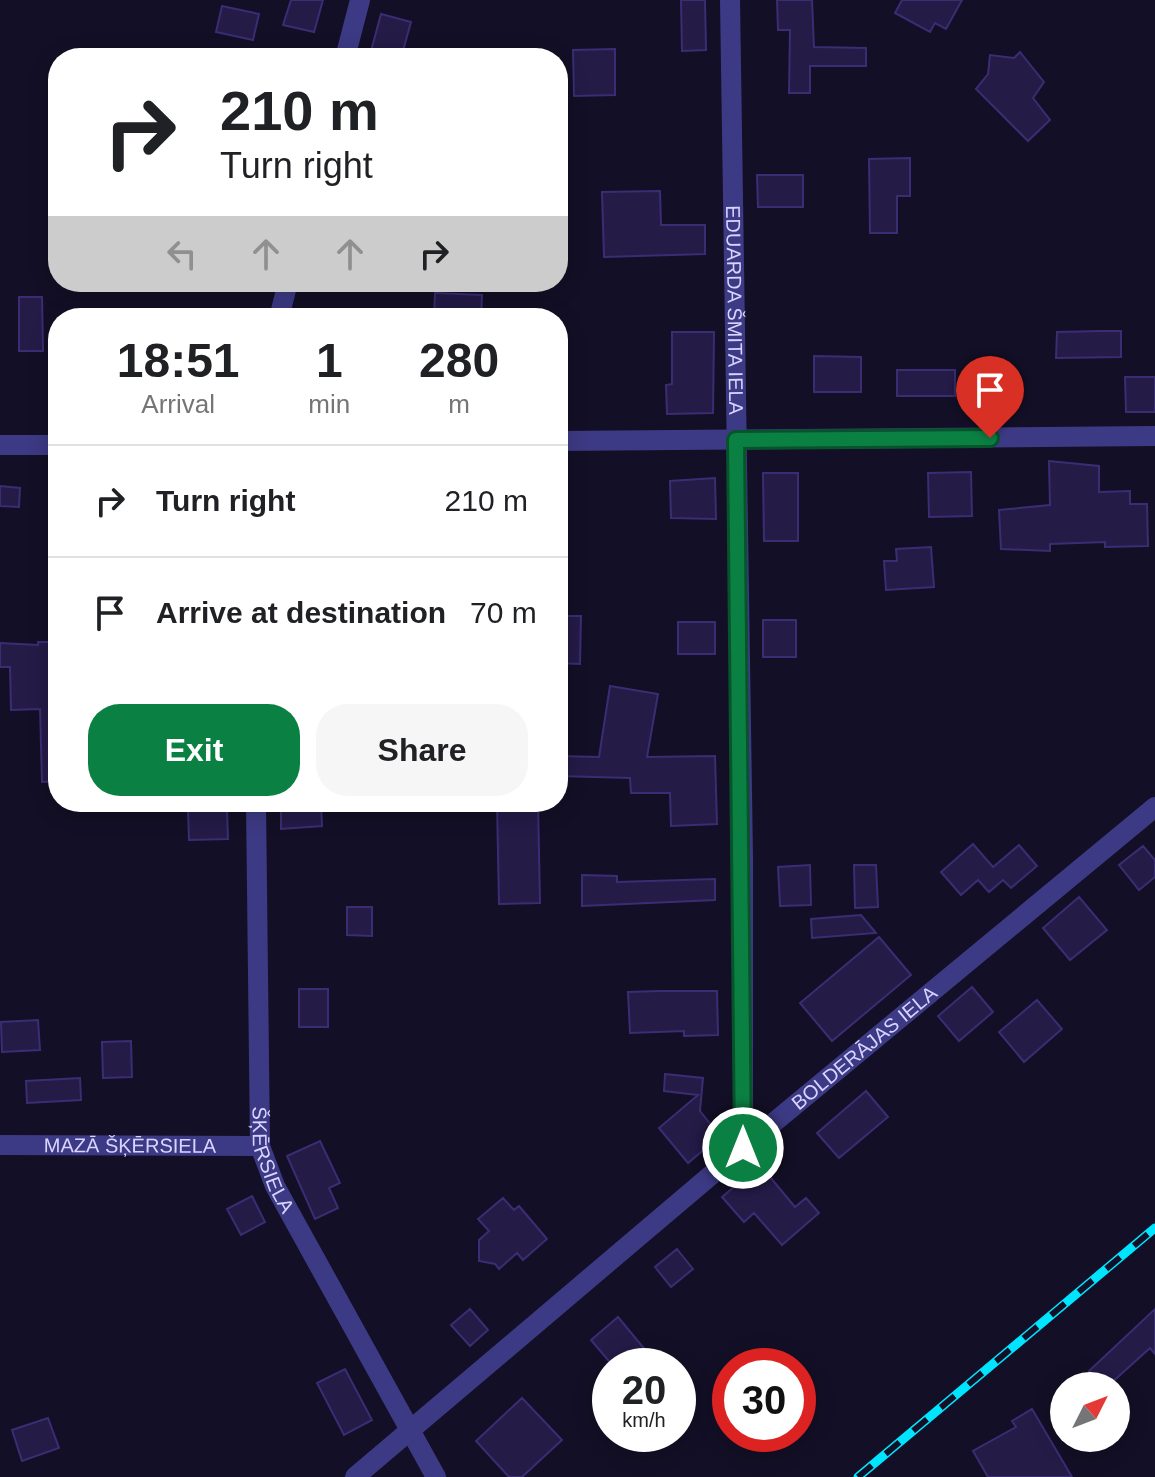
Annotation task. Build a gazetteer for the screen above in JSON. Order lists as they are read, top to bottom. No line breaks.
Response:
{"streets":{"street":["EDUARDA ŠMITA IELA","BOLDERĀJAS IELA","MAZĀ ŠĶĒRSIELA","ŠĶĒRSIELA"]},"crossings":[["EDUARDA ŠMITA IELA","BOLDERĀJAS IELA"],["BOLDERĀJAS IELA","ŠĶĒRSIELA"],["MAZĀ ŠĶĒRSIELA","ŠĶĒRSIELA"]],"north":"top right","page":{"turn":["210 m","Turn right"],"eta":["18:51","Arrival","1","min","280","m"],"list":[{"name":"Turn right","value":"210 m"},{"name":"Arrive at destination","value":"70 m"}],"buttons":["Exit","Share"],"speed":"20 km/h","limit":"30"}}
